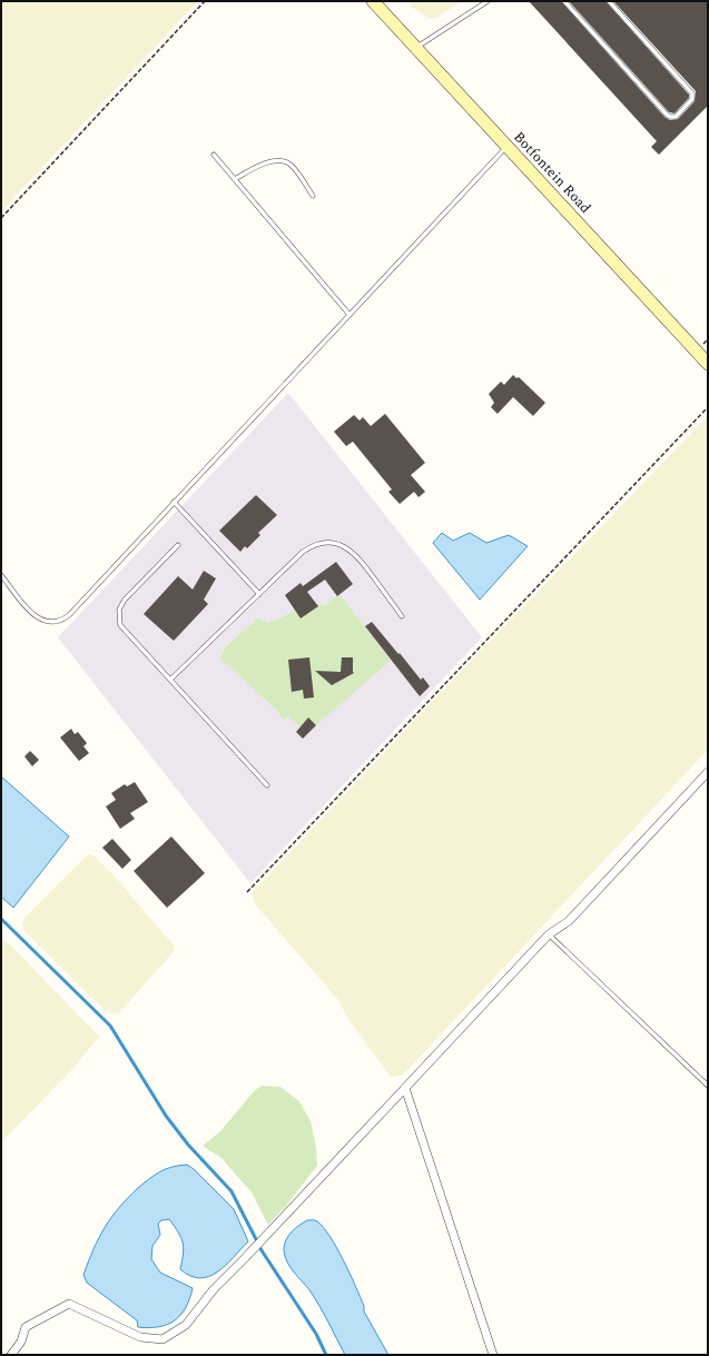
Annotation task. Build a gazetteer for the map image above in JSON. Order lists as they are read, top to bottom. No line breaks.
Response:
{"streets":{"main road":["Botfontein Road"]}}
